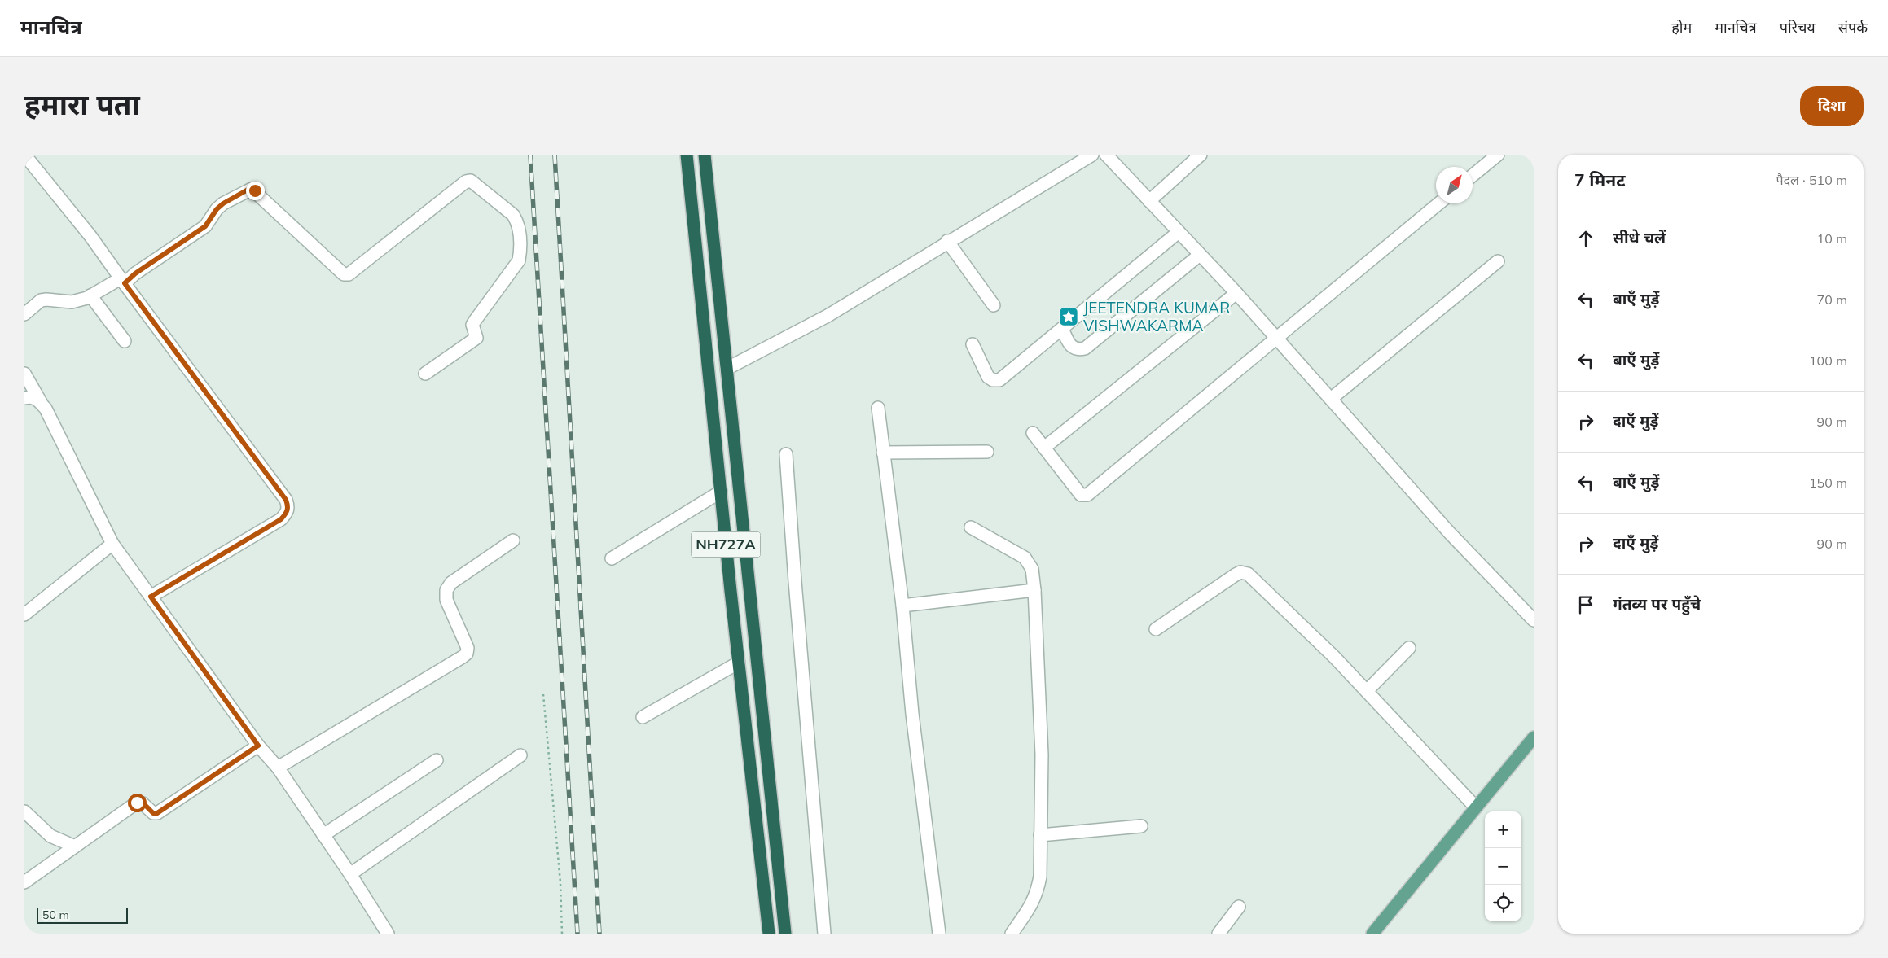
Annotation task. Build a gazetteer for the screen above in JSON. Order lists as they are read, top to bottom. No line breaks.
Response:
{"streets":{"highway":["NH727A"]},"places":{"place":["JEETENDRA KUMAR VISHWAKARMA"]},"scale_bar":"50 m","north":"top right","page":{"header":"मानचित्र","nav":["होम","मानचित्र","परिचय","संपर्क"],"title":"हमारा पता","buttons":"दिशा","heading":["7 मिनट","पैदल · 510 m"],"list":[["सीधे चलें","10 m"],["बाएँ मुड़ें","70 m"],["बाएँ मुड़ें","100 m"],["दाएँ मुड़ें","90 m"],["बाएँ मुड़ें","150 m"],["दाएँ मुड़ें","90 m"],"गंतव्य पर पहुँचे"],"map_buttons":["+","−"],"scale":"50 m"}}
